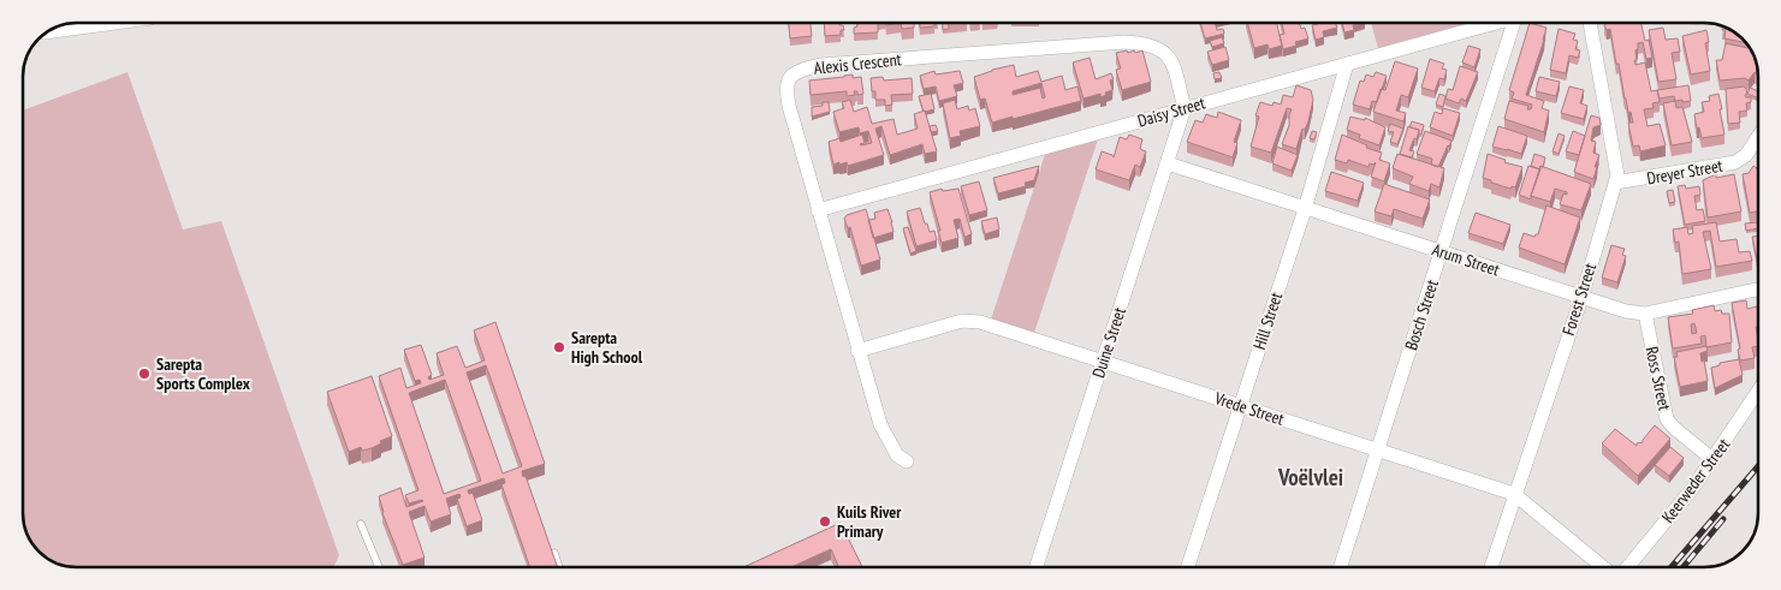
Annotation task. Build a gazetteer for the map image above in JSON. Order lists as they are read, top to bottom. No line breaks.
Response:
{"streets":{"street":["Alexis Crescent","Daisy Street","Dreyer Street","Arum Street","Forest Street","Bosch Street","Hill Street","Duine Street","Ross Street","Vrede Street","Keerweder Street"]},"crossings":[["Alexis Crescent","Daisy Street"],["Alexis Crescent","Duine Street"],["Alexis Crescent","Vrede Street"],["Daisy Street","Hill Street"],["Daisy Street","Duine Street"],["Dreyer Street","Forest Street"],["Arum Street","Forest Street"],["Arum Street","Bosch Street"],["Arum Street","Hill Street"],["Arum Street","Duine Street"],["Arum Street","Ross Street"],["Forest Street","Vrede Street"],["Bosch Street","Vrede Street"],["Hill Street","Vrede Street"],["Duine Street","Vrede Street"],["Ross Street","Keerweder Street"]],"districts":["Voëlvlei"],"places":["Sarepta High School","Sarepta Sports Complex","Kuils River Primary"]}
